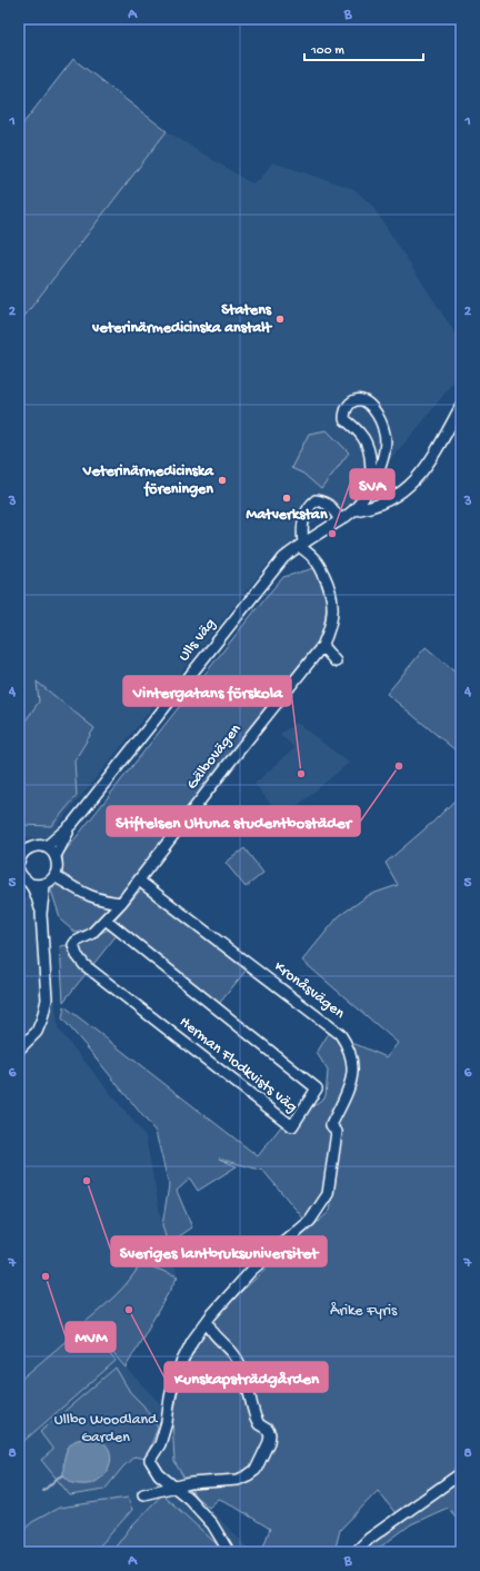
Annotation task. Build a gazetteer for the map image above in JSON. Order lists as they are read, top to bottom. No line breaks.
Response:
{"streets":{"street":["Ulls väg","Gälbovägen","Kronåsvägen","Herman Flodkvists väg"]},"crossings":[["Ulls väg","Gälbovägen"],["Gälbovägen","Kronåsvägen"],["Gälbovägen","Herman Flodkvists väg"]],"parks":["Årike Fyris","Ullbo Woodland Garden"],"places":["Statens veterinärmedicinska anstalt","Veterinärmedicinska föreningen","Matverkstan","SVA","Stiftelsen Ultuna studentbostäder","Vintergatans förskola","Sveriges lantbruksuniversitet","MVM","Kunskapsträdgården"],"scale_bar":"100 m","grid":{"columns":["A","B"],"rows":["1","2","3","4","5","6","7","8"]}}
